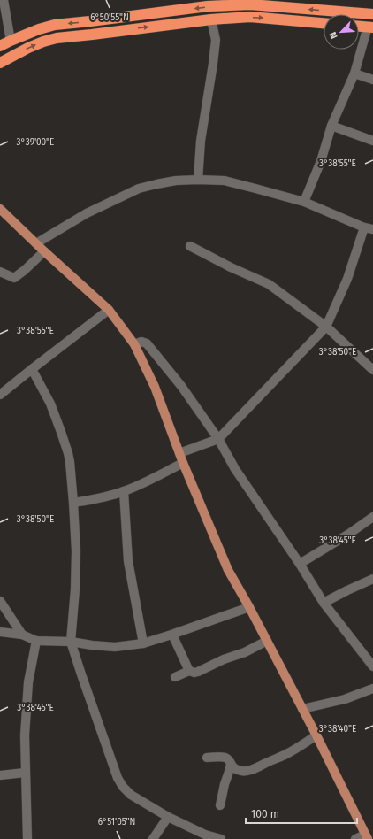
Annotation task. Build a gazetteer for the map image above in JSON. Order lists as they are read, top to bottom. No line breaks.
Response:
{"scale_bar":"100 m","north":"bottom left","coordinates":["6°50'55\"N","3°39'00\"E","3°38'55\"E","3°38'50\"E","3°38'45\"E","3°38'40\"E","6°51'05\"N"]}
